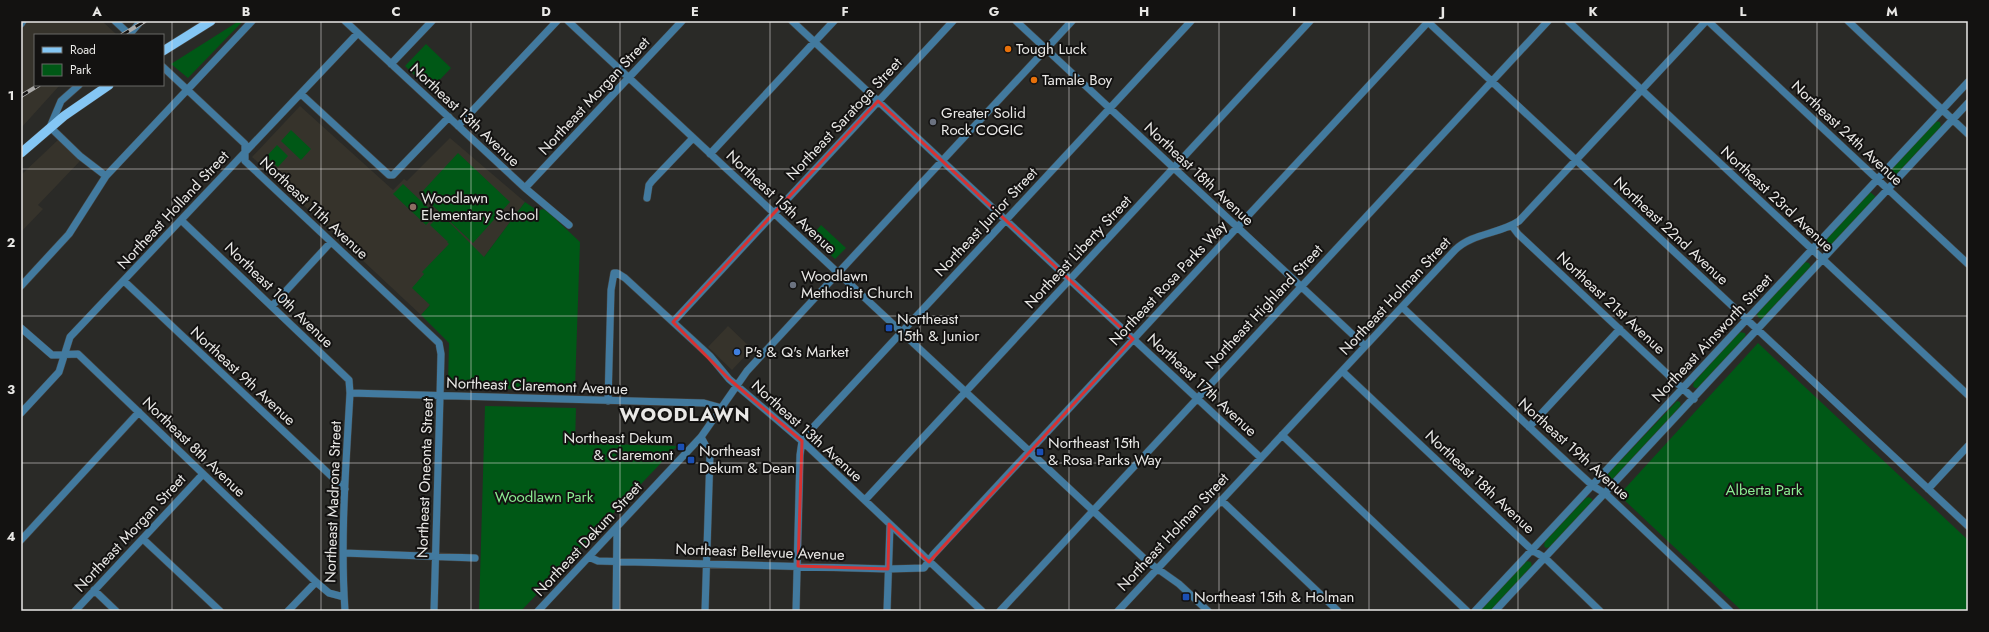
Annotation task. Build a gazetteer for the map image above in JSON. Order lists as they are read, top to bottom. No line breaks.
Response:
{"streets":{"street":["Northeast Morgan Street","Northeast 13th Avenue","Northeast Saratoga Street","Northeast 24th Avenue","Northeast 18th Avenue","Northeast 23rd Avenue","Northeast 15th Avenue","Northeast 11th Avenue","Northeast Holland Street","Northeast Junior Street","Northeast 22nd Avenue","Northeast Liberty Street","Northeast Rosa Parks Way","Northeast 10th Avenue","Northeast Holman Street","Northeast 21st Avenue","Northeast Highland Street","Northeast Ainsworth Street","Northeast 9th Avenue","Northeast 17th Avenue","Northeast Claremont Avenue","Northeast 8th Avenue","Northeast 19th Avenue","Northeast Oneonta Street","Northeast Madrona Street","Northeast Dekum Street","Northeast Bellevue Avenue"]},"crossings":[["Northeast Morgan Street","Northeast 13th Avenue"],["Northeast Morgan Street","Northeast 15th Avenue"],["Northeast Morgan Street","Northeast 8th Avenue"],["Northeast 13th Avenue","Northeast Saratoga Street"],["Northeast 13th Avenue","Northeast Holland Street"],["Northeast 13th Avenue","Northeast Junior Street"],["Northeast 13th Avenue","Northeast Liberty Street"],["Northeast 13th Avenue","Northeast Rosa Parks Way"],["Northeast 13th Avenue","Northeast Claremont Avenue"],["Northeast 13th Avenue","Northeast Dekum Street"],["Northeast 13th Avenue","Northeast Bellevue Avenue"],["Northeast Saratoga Street","Northeast 15th Avenue"],["Northeast Saratoga Street","Northeast 17th Avenue"],["Northeast 24th Avenue","Northeast Holman Street"],["Northeast 24th Avenue","Northeast Ainsworth Street"],["Northeast 18th Avenue","Northeast Junior Street"],["Northeast 18th Avenue","Northeast Liberty Street"],["Northeast 18th Avenue","Northeast Rosa Parks Way"],["Northeast 18th Avenue","Northeast Holman Street"],["Northeast 18th Avenue","Northeast Highland Street"],["Northeast 18th Avenue","Northeast Ainsworth Street"],["Northeast 18th Avenue","Northeast Dekum Street"],["Northeast 23rd Avenue","Northeast Holman Street"],["Northeast 23rd Avenue","Northeast Ainsworth Street"],["Northeast 15th Avenue","Northeast Junior Street"],["Northeast 15th Avenue","Northeast Liberty Street"],["Northeast 15th Avenue","Northeast Rosa Parks Way"],["Northeast 15th Avenue","Northeast Holman Street"],["Northeast 15th Avenue","Northeast Highland Street"],["Northeast 15th Avenue","Northeast Dekum Street"],["Northeast 11th Avenue","Northeast Holland Street"],["Northeast 11th Avenue","Northeast Oneonta Street"],["Northeast Holland Street","Northeast 10th Avenue"],["Northeast Holland Street","Northeast 9th Avenue"],["Northeast Holland Street","Northeast 8th Avenue"],["Northeast Junior Street","Northeast 17th Avenue"],["Northeast 22nd Avenue","Northeast Rosa Parks Way"],["Northeast 22nd Avenue","Northeast Holman Street"],["Northeast 22nd Avenue","Northeast Highland Street"],["Northeast 22nd Avenue","Northeast Ainsworth Street"],["Northeast Liberty Street","Northeast 17th Avenue"],["Northeast Rosa Parks Way","Northeast 17th Avenue"],["Northeast Rosa Parks Way","Northeast Bellevue Avenue"],["Northeast 10th Avenue","Northeast Claremont Avenue"],["Northeast 10th Avenue","Northeast Madrona Street"],["Northeast Holman Street","Northeast 21st Avenue"],["Northeast Holman Street","Northeast 17th Avenue"],["Northeast Holman Street","Northeast 19th Avenue"],["Northeast 21st Avenue","Northeast Ainsworth Street"],["Northeast Highland Street","Northeast 17th Avenue"],["Northeast Ainsworth Street","Northeast 19th Avenue"],["Northeast 9th Avenue","Northeast Madrona Street"],["Northeast 17th Avenue","Northeast Dekum Street"],["Northeast Claremont Avenue","Northeast Oneonta Street"],["Northeast Claremont Avenue","Northeast Madrona Street"],["Northeast Claremont Avenue","Northeast Dekum Street"],["Northeast 8th Avenue","Northeast Madrona Street"],["Northeast Dekum Street","Northeast Bellevue Avenue"]],"districts":["WOODLAWN"],"parks":["Alberta Park","Woodlawn Park"],"places":{"other":["Tough Luck","Tamale Boy","Greater Solid Rock COGIC","Woodlawn Elementary School","Woodlawn Methodist Church","P's & Q's Market"],"transit":["Northeast 15th & Junior","Northeast Dekum & Claremont","Northeast 15th & Rosa Parks Way","Northeast Dekum & Dean","Northeast 15th & Holman"]},"legend":["Road","Park"],"grid":{"columns":["A","B","C","D","E","F","G","H","I","J","K","L","M"],"rows":["1","2","3","4"]}}
